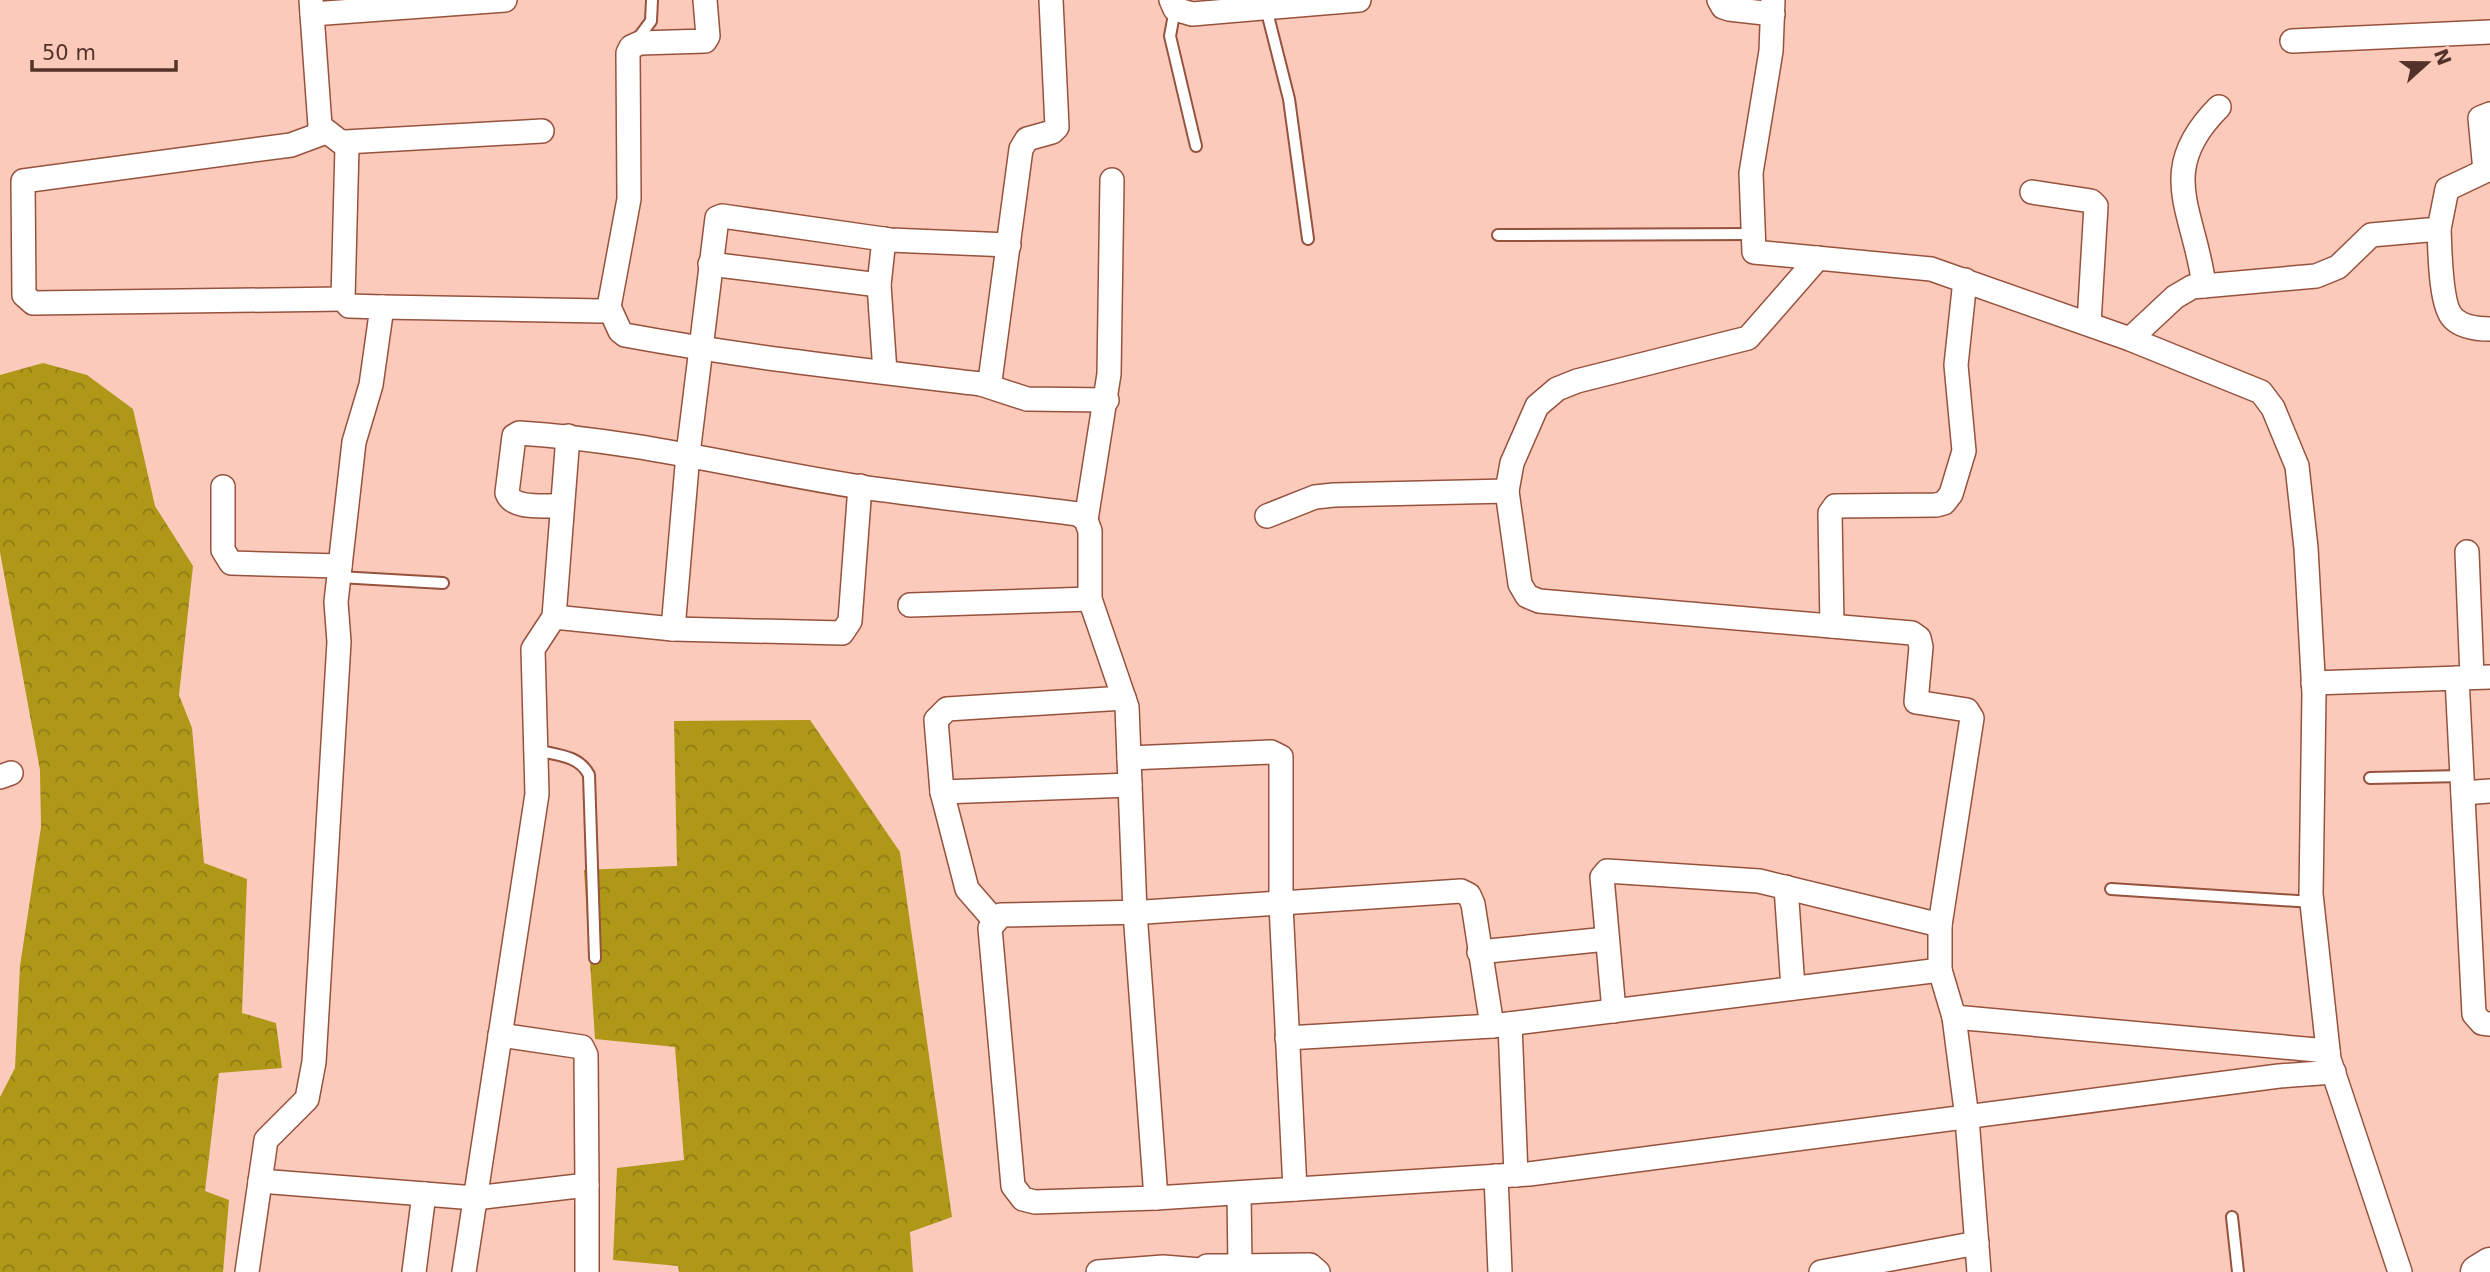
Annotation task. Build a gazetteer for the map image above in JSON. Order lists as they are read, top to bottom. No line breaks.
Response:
{"scale_bar":"50 m","north":"right"}
